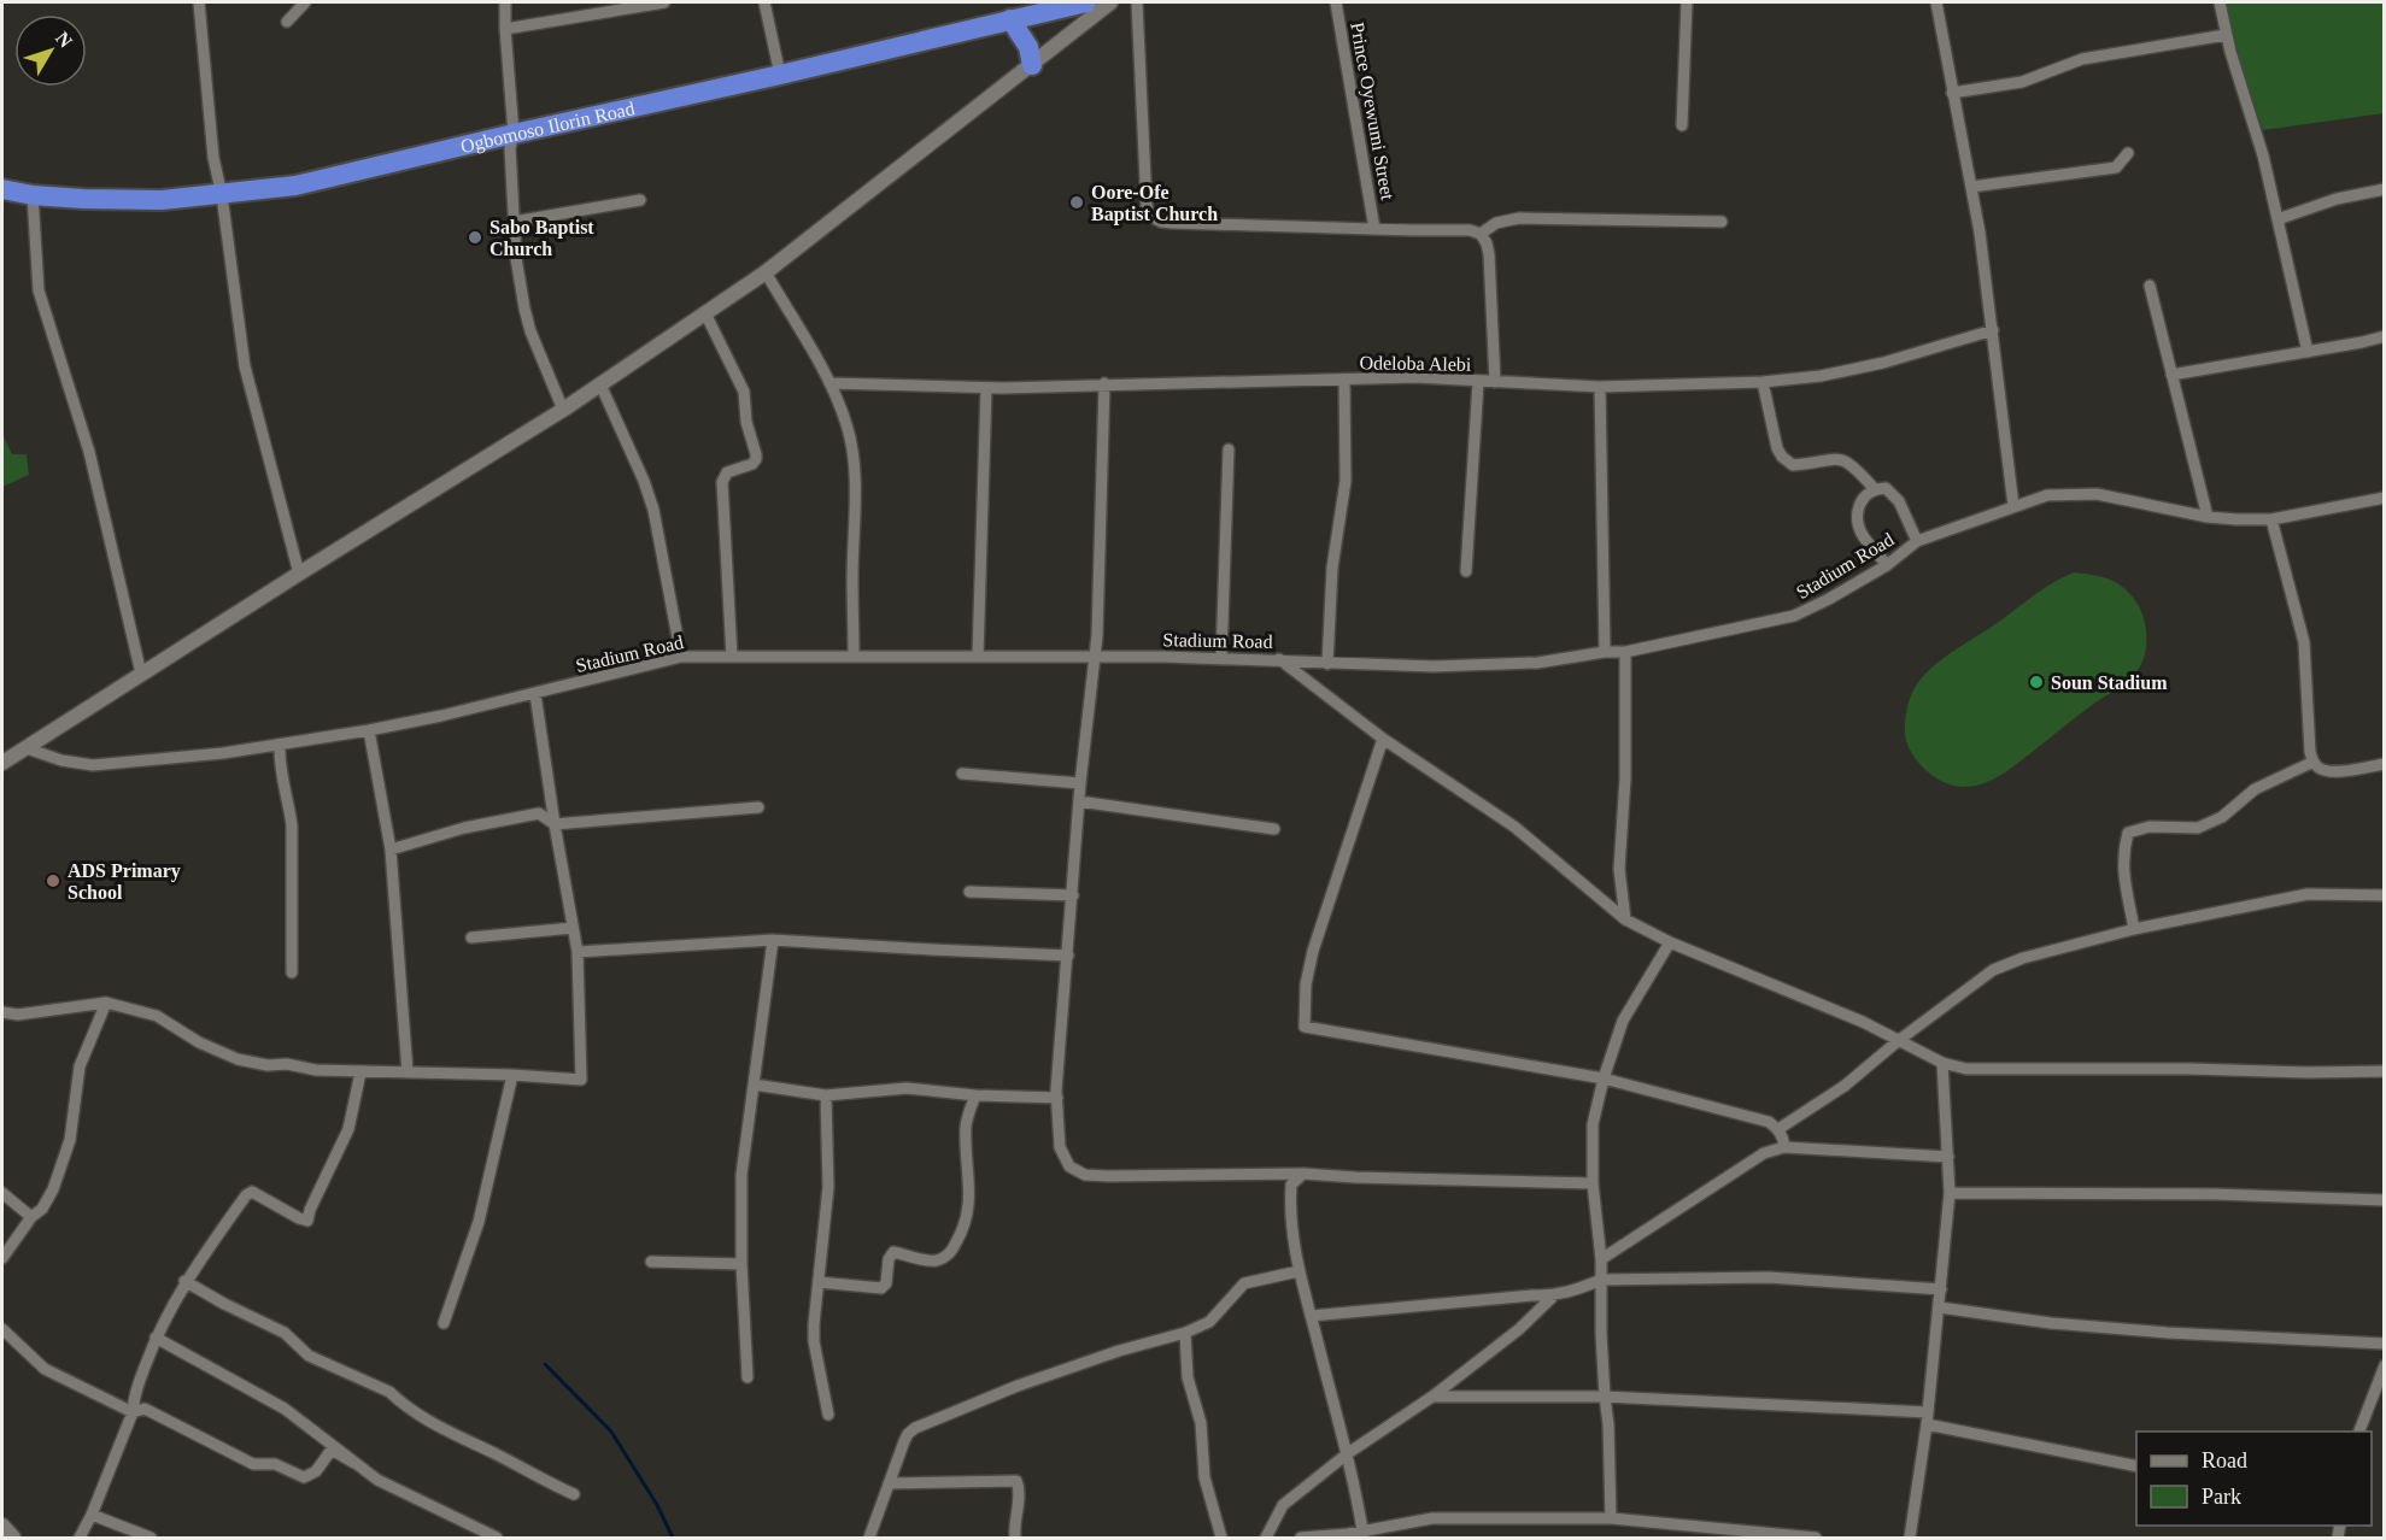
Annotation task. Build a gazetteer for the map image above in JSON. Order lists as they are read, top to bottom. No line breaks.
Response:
{"streets":{"highway":["Ogbomoso Ilorin Road"],"street":["Prince Oyewumi Street","Odeloba Alebi","Stadium Road"]},"places":["Oore-Ofe Baptist Church","Sabo Baptist Church","Soun Stadium","ADS Primary School"],"legend":["Road","Park"],"north":"top right"}
